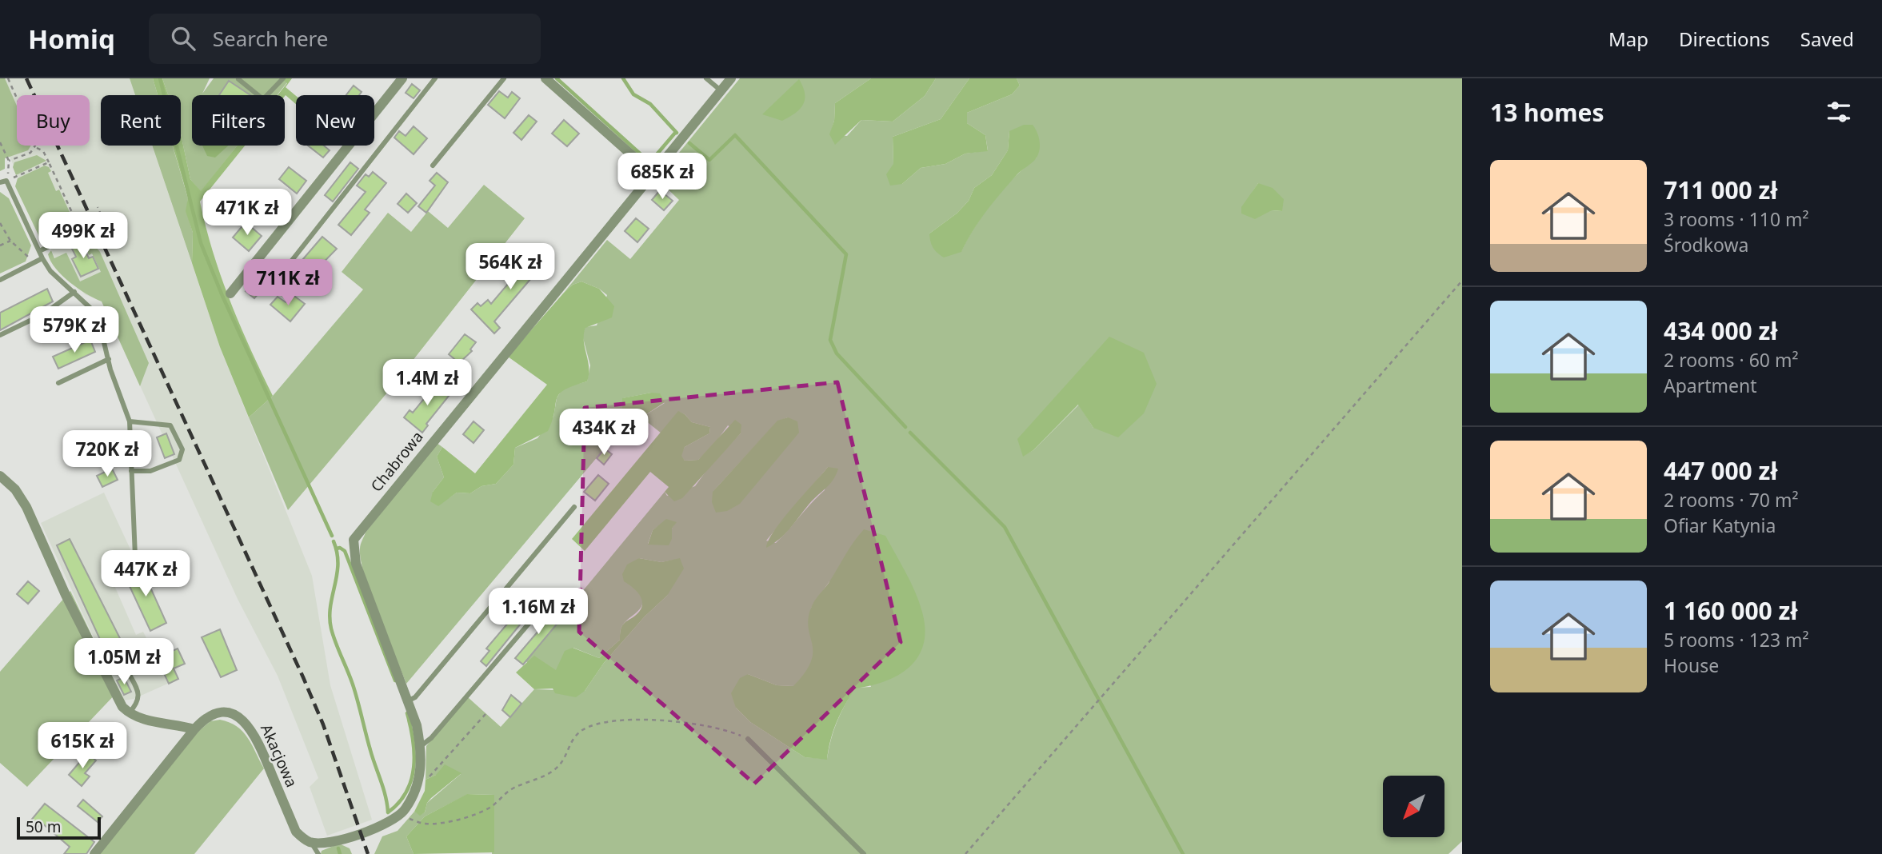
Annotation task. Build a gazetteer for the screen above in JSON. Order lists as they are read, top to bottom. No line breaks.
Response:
{"streets":{"street":["Chabrowa","Akacjowa"]},"scale_bar":"50 m","north":"bottom left","page":{"header":"Homiq","search":"Search here","nav":["Map","Directions","Saved"],"heading":"13 homes","chip":["Buy","Rent","Filters","New"],"list":[{"name":"711 000 zł","note":"3 rooms · 110 m² · Środkowa"},{"name":"434 000 zł","note":"2 rooms · 60 m² · Apartment"},{"name":"447 000 zł","note":"2 rooms · 70 m² · Ofiar Katynia"},{"name":"1 160 000 zł","note":"5 rooms · 123 m² · House"}],"price":["685K zł","471K zł","499K zł","564K zł","711K zł","579K zł","1.4M zł","434K zł","720K zł","447K zł","1.16M zł","1.05M zł","615K zł"],"scale":"50 m"}}
